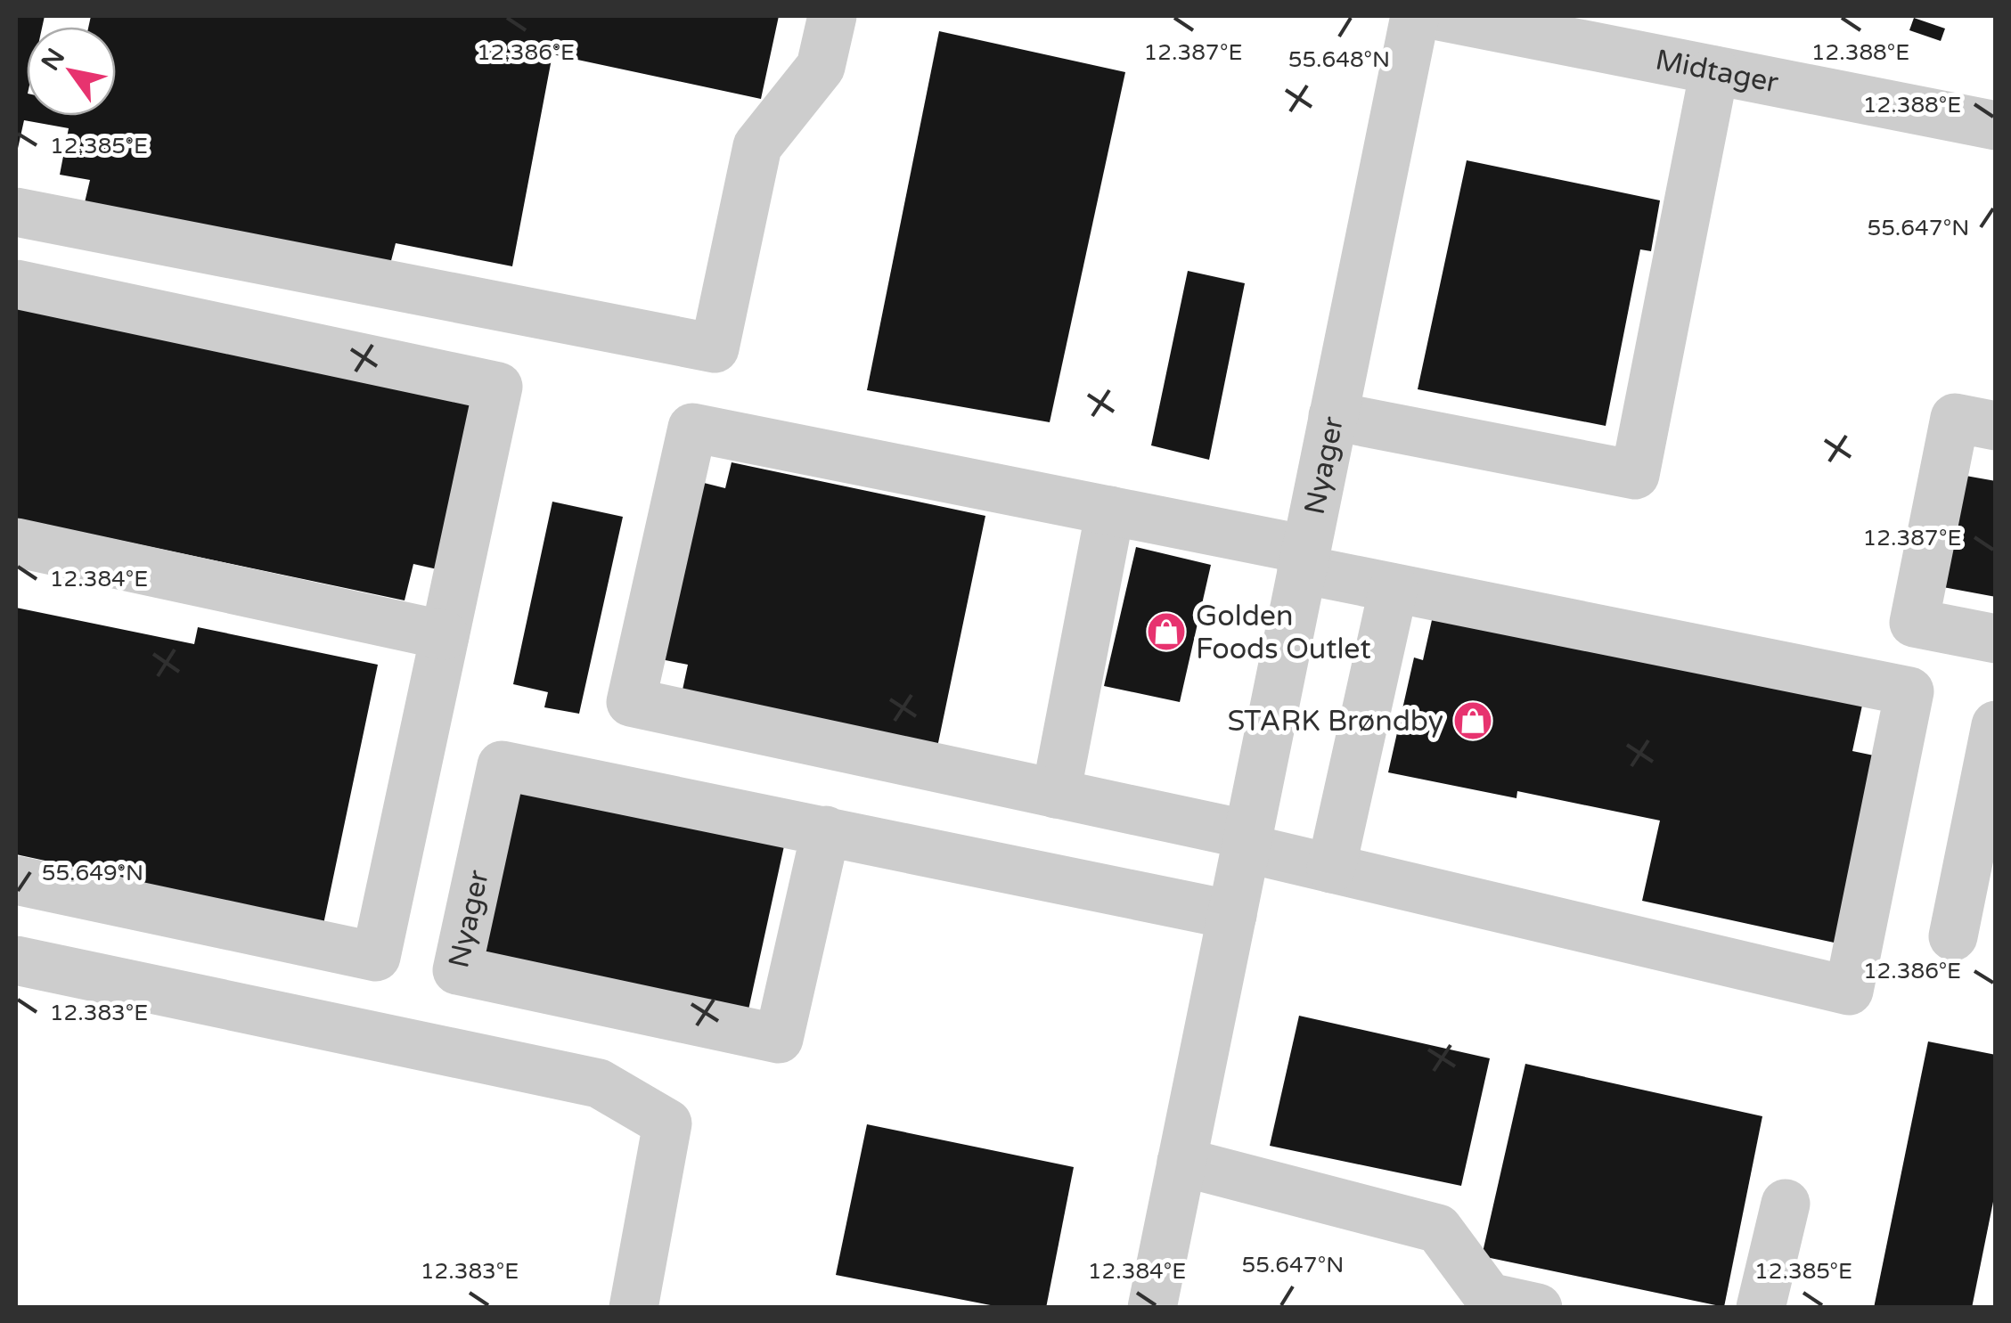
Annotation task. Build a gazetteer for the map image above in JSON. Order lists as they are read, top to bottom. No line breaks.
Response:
{"streets":{"street":["Midtager","Nyager"]},"places":{"shop":["Golden Foods Outlet","STARK Brøndby"]},"north":"top left","coordinates":["12.386°E","12.387°E","12.388°E","55.648°N","12.385°E","55.647°N","12.384°E","55.649°N","12.383°E"]}
